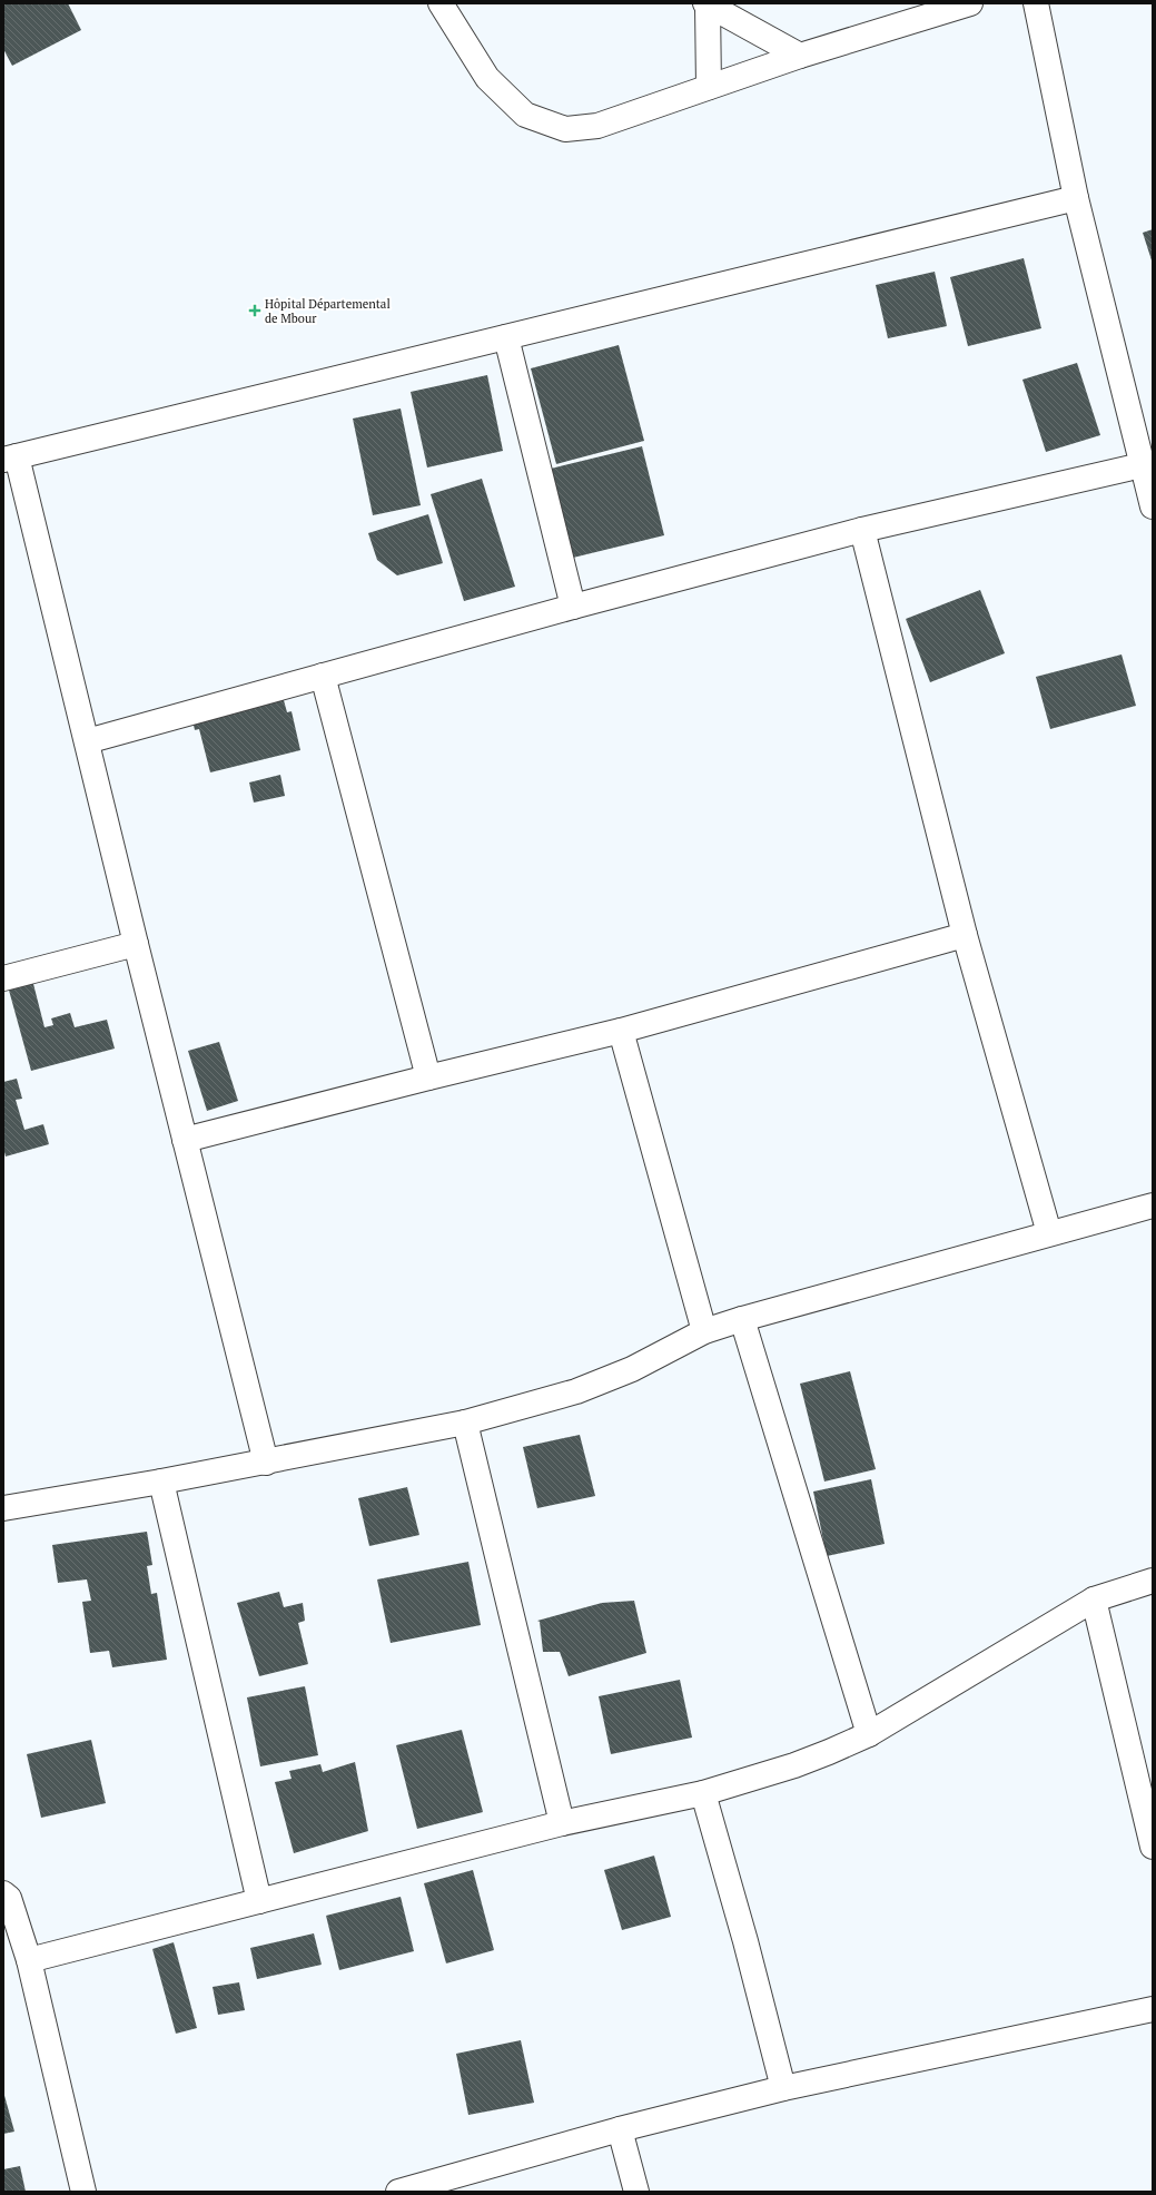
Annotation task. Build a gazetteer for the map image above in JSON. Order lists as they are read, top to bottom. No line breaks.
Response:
{"places":{"health":["Hôpital Départemental de Mbour"]}}
